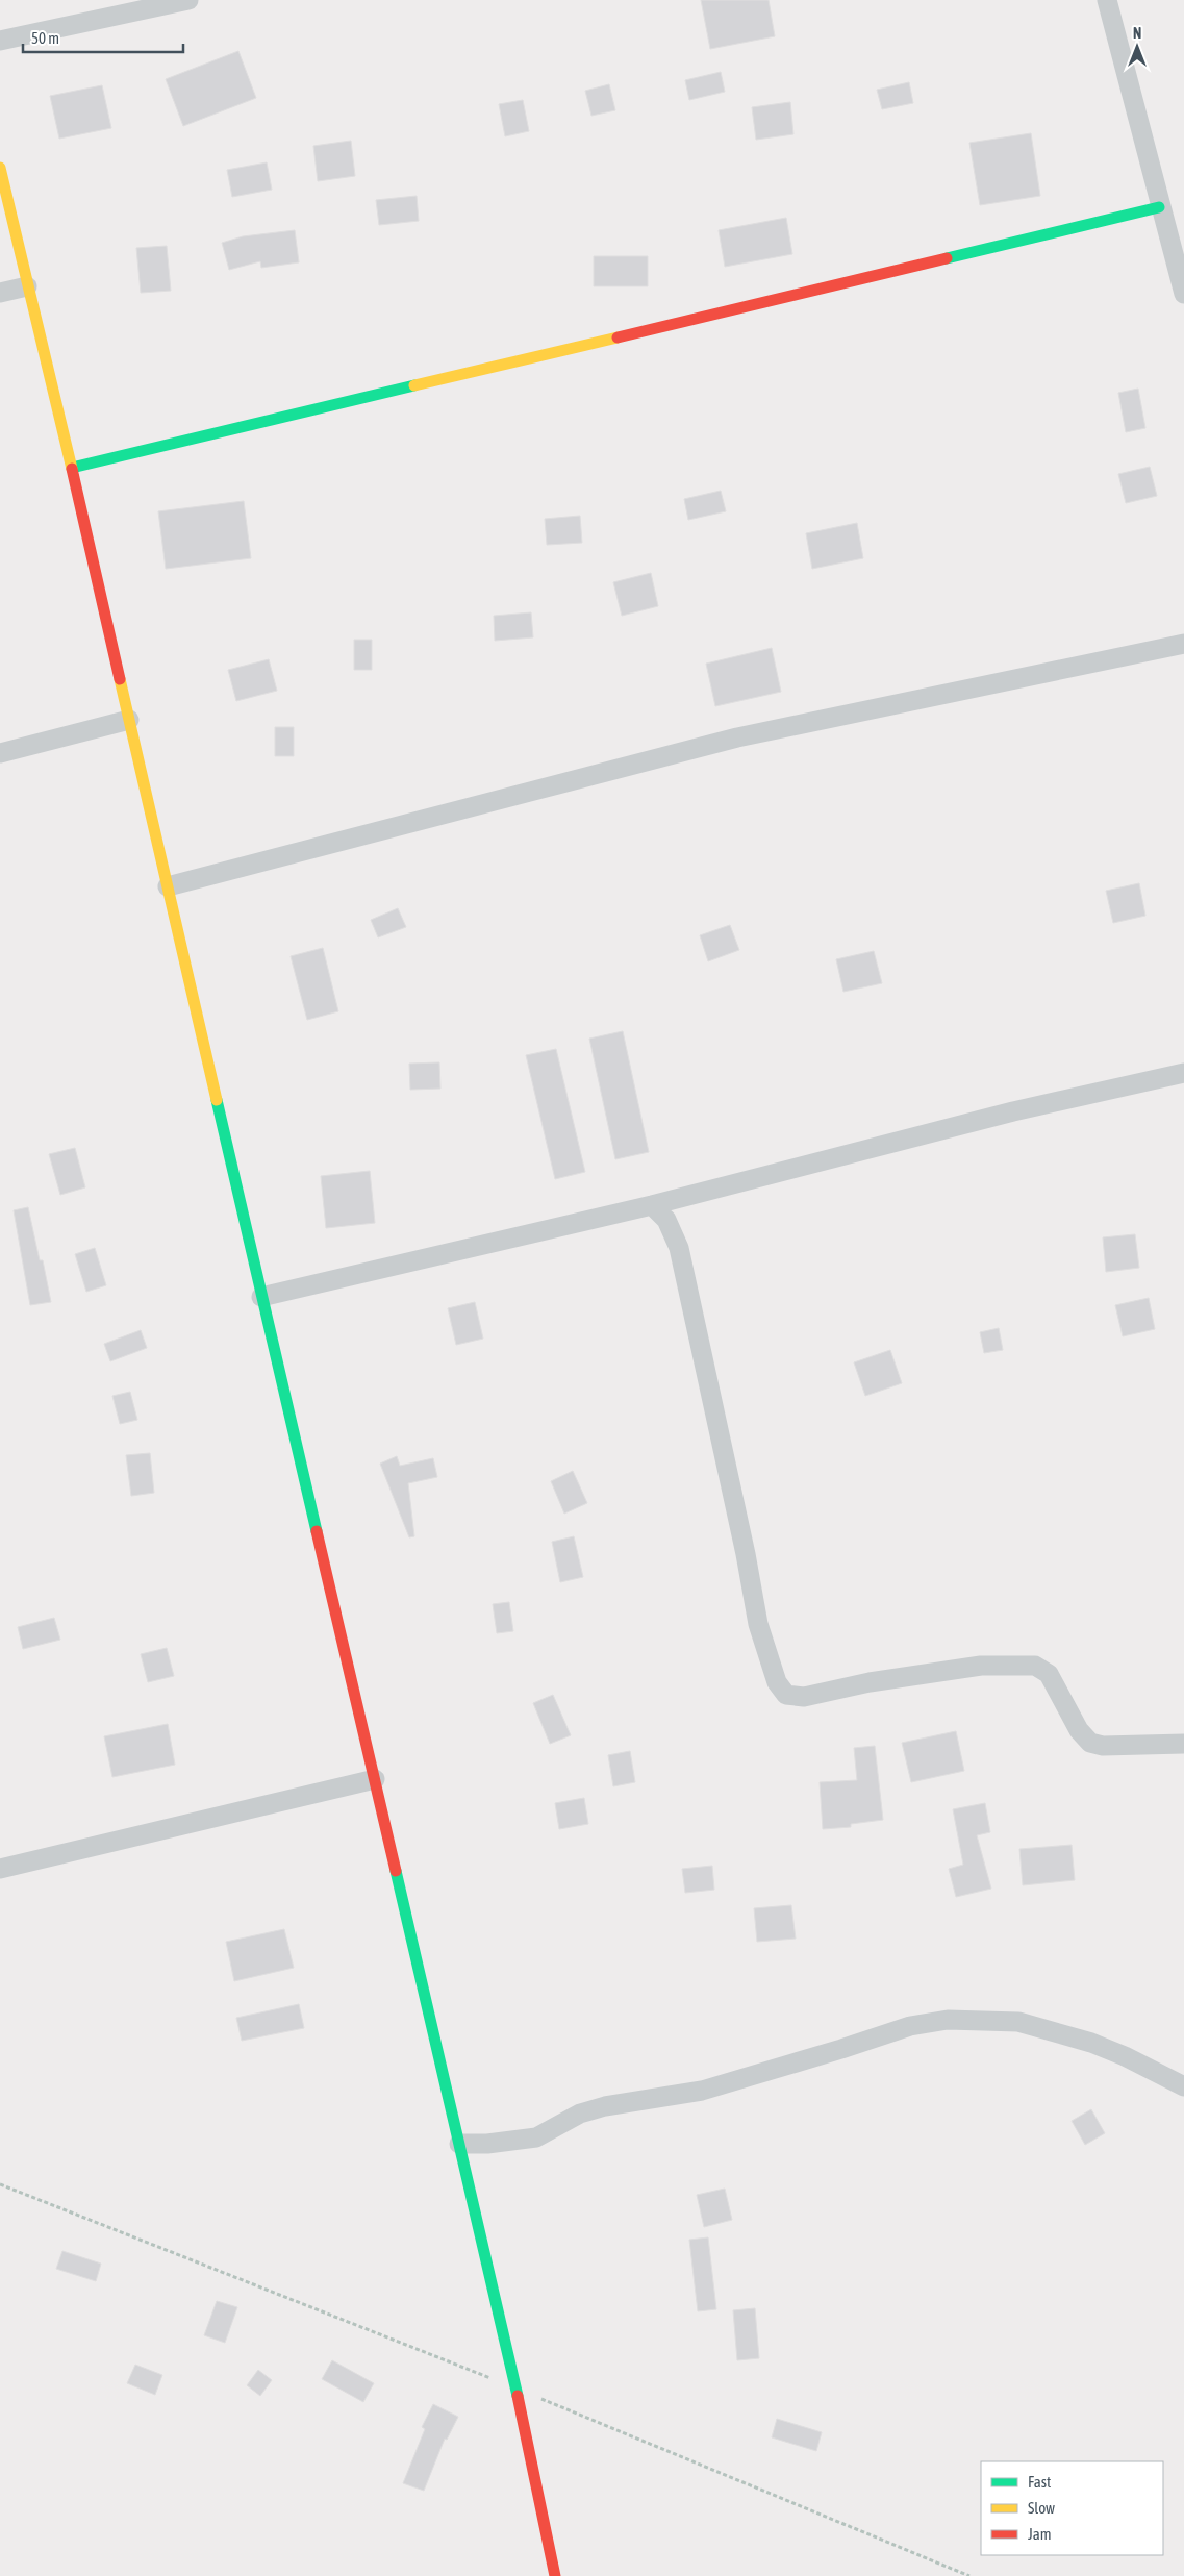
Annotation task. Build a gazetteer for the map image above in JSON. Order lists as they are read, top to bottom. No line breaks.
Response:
{"legend":["Fast","Slow","Jam"],"scale_bar":"50 m","north":"top"}
